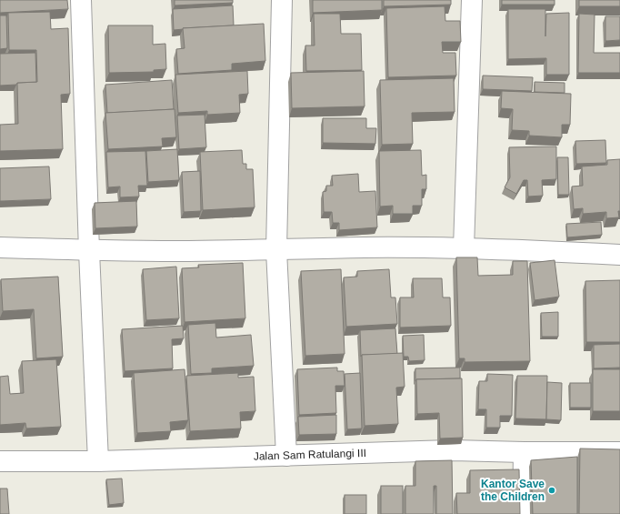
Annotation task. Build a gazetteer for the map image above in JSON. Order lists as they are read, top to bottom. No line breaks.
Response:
{"streets":{"street":["Jalan Sam Ratulangi III"]},"places":["Kantor Save the Children"]}
